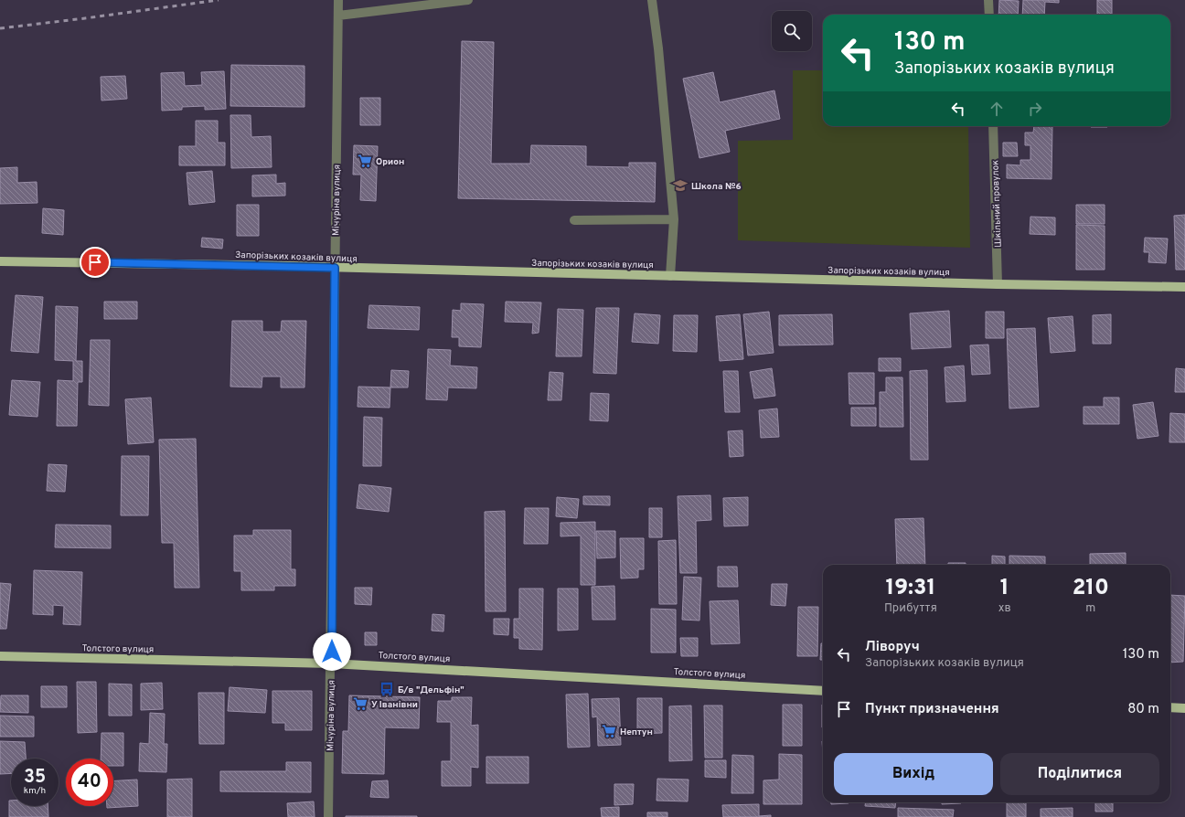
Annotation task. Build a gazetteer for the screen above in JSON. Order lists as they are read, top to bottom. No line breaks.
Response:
{"streets":{"main road":["Запорізьких козаків вулиця","Толстого вулиця"],"street":["Мічуріна вулиця","Шкільний провулок"]},"crossings":[["Мічуріна вулиця","Запорізьких козаків вулиця"],["Мічуріна вулиця","Толстого вулиця"],["Шкільний провулок","Запорізьких козаків вулиця"]],"places":{"supermarket":["Орион","У Іванівни","Нептун"],"school or university":["Школа №6"],"bus stop":["Б/в \"Дельфін\""]},"page":{"turn":["130 m","Запорізьких козаків вулиця"],"eta":["19:31","Прибуття","1","хв","210","m"],"list":[{"name":"Ліворуч","note":"Запорізьких козаків вулиця","value":"130 m"},{"name":"Пункт призначення","value":"80 m"}],"buttons":["Вихід","Поділитися"],"speed":"35 km/h","limit":"40"}}
